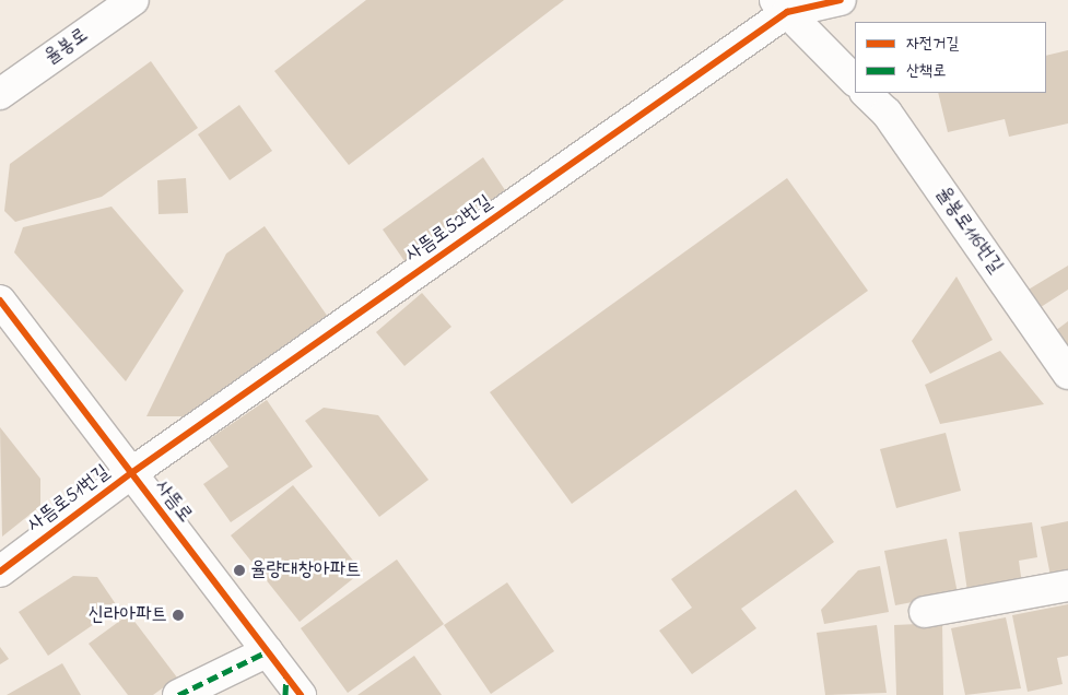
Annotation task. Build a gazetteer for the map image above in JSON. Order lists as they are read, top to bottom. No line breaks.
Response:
{"streets":{"street":["율봉로","사뜸로52번길","율봉로116번길","사뜸로51번길","사뜸로"]},"crossings":[["사뜸로52번길","사뜸로51번길"],["사뜸로52번길","사뜸로"],["사뜸로51번길","사뜸로"]],"places":["율량대창아파트","신라아파트"],"legend":["자전거길","산책로"]}
